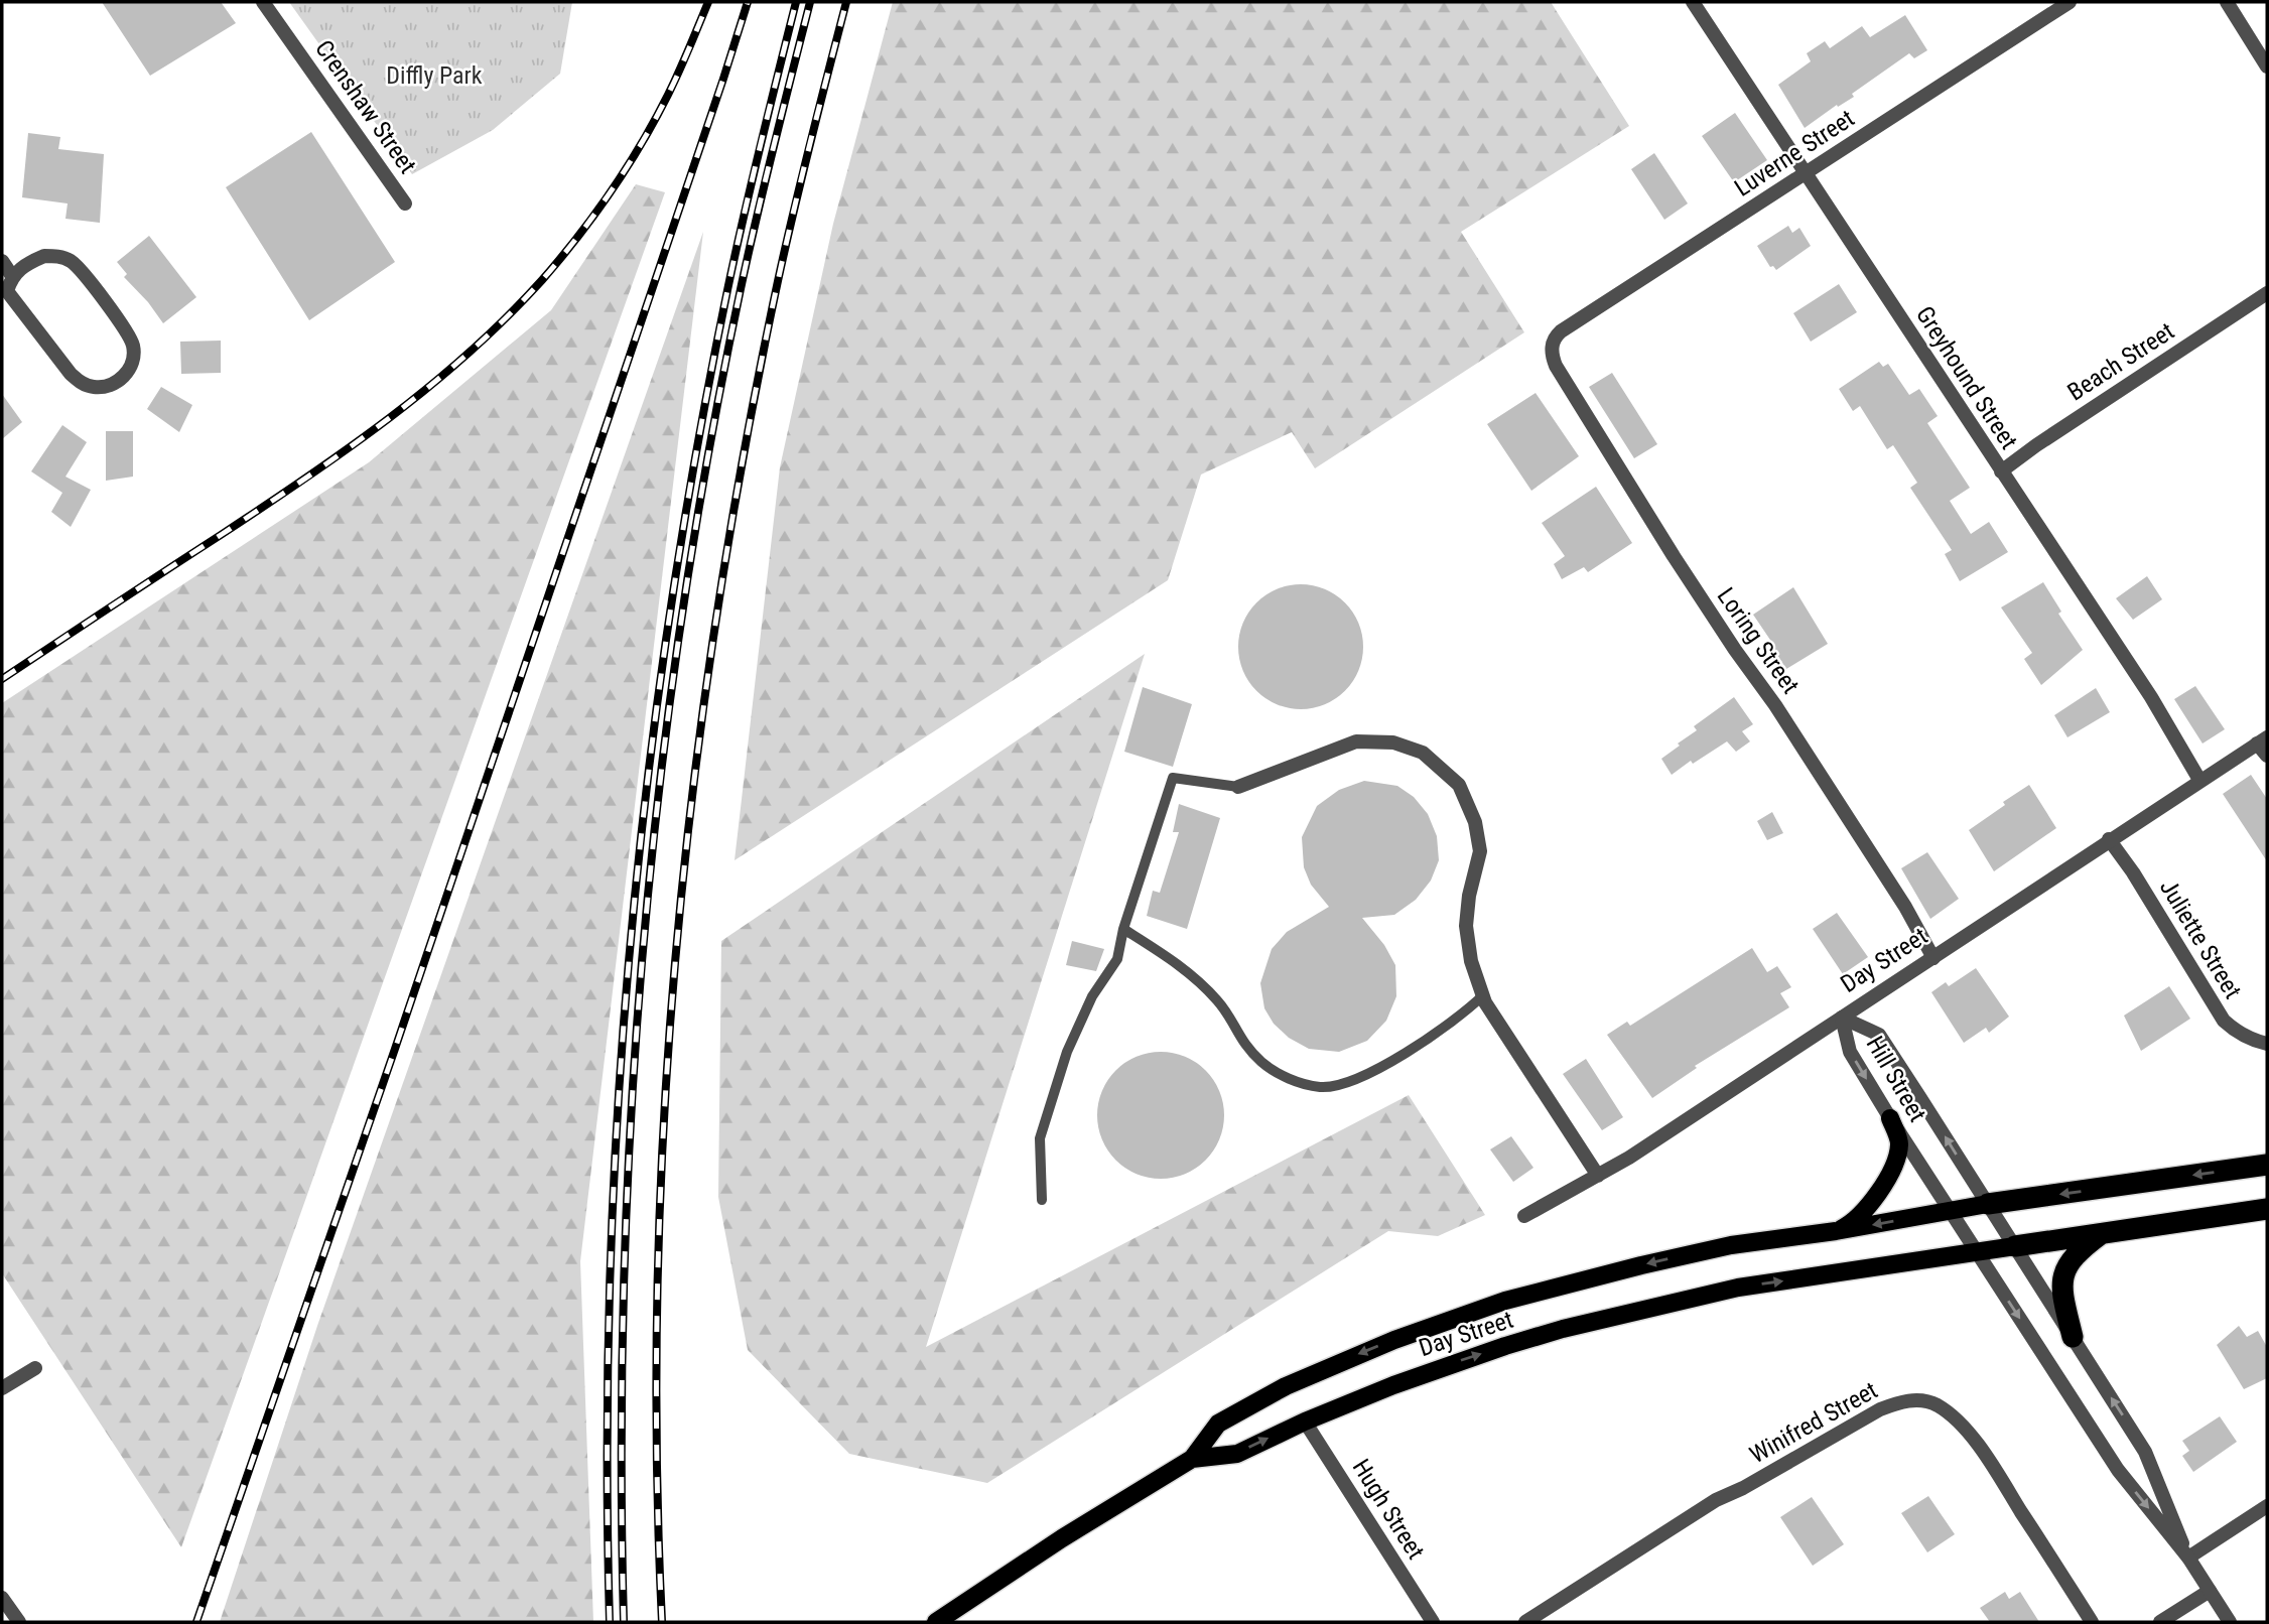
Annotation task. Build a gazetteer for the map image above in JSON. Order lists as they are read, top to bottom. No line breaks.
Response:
{"streets":{"main road":["Day Street"],"street":["Crenshaw Street","Luverne Street","Beach Street","Greyhound Street","Loring Street","Juliette Street","Hill Street","Winifred Street","Hugh Street"]},"crossings":[["Luverne Street","Greyhound Street"],["Luverne Street","Loring Street"],["Beach Street","Greyhound Street"],["Greyhound Street","Day Street"],["Loring Street","Day Street"],["Juliette Street","Day Street"],["Day Street","Hill Street"],["Day Street","Hugh Street"]],"parks":["Diffly Park"]}
